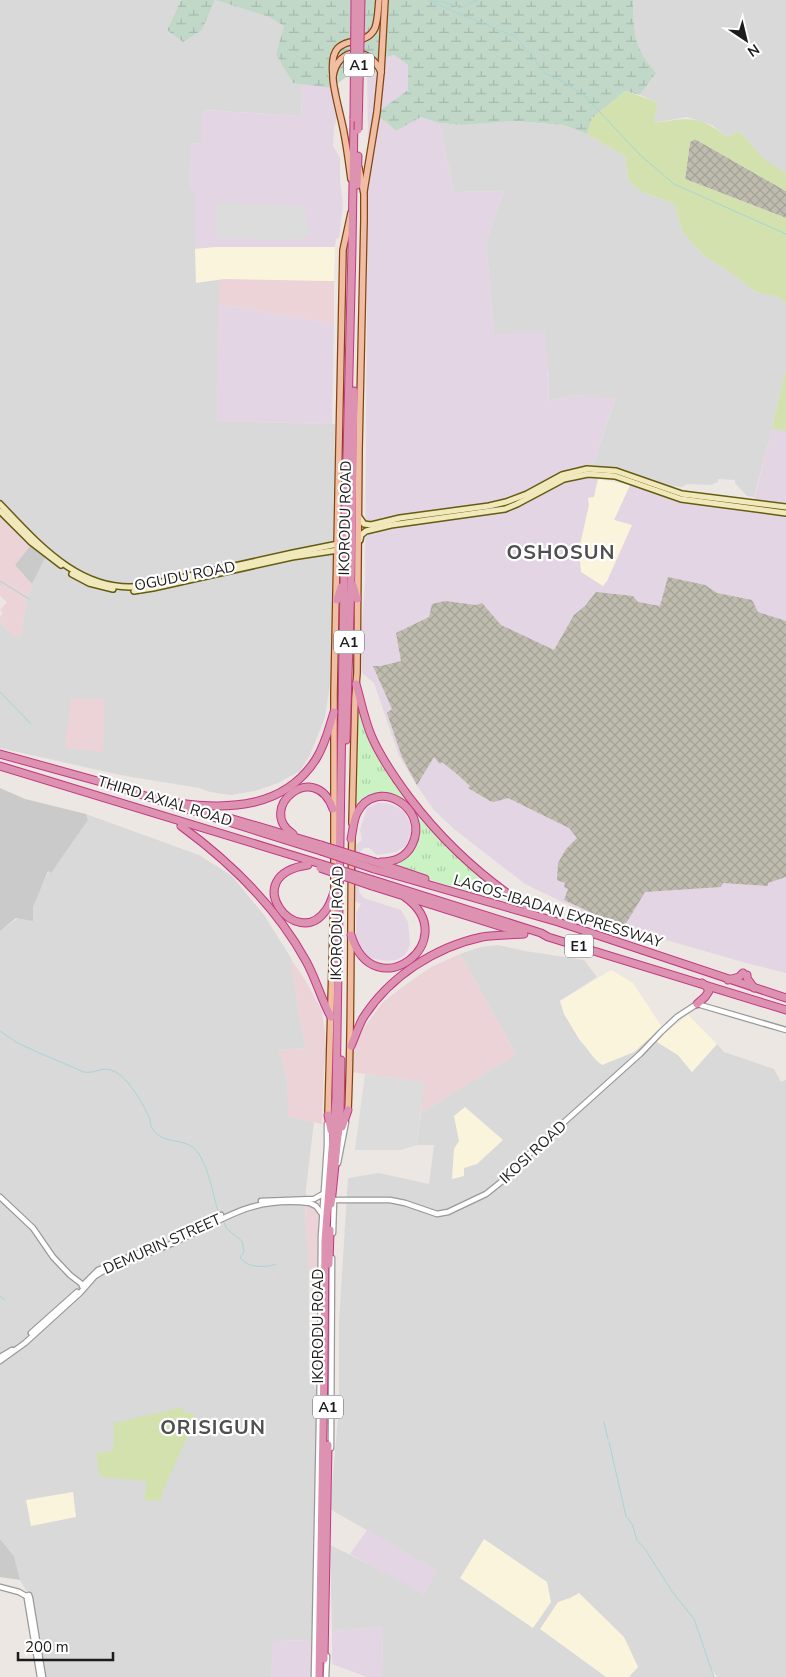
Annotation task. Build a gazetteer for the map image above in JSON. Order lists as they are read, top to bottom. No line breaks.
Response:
{"streets":{"highway":["A1","IKORODU ROAD","THIRD AXIAL ROAD","LAGOS-IBADAN EXPRESSWAY","E1"],"main road":["OGUDU ROAD"],"street":["IKOSI ROAD","DEMURIN STREET"]},"crossings":[["IKORODU ROAD","OGUDU ROAD"],["IKORODU ROAD","IKOSI ROAD"],["IKORODU ROAD","DEMURIN STREET"],["THIRD AXIAL ROAD","LAGOS-IBADAN EXPRESSWAY"]],"districts":["OSHOSUN","ORISIGUN"],"scale_bar":"200 m","north":"bottom right"}
